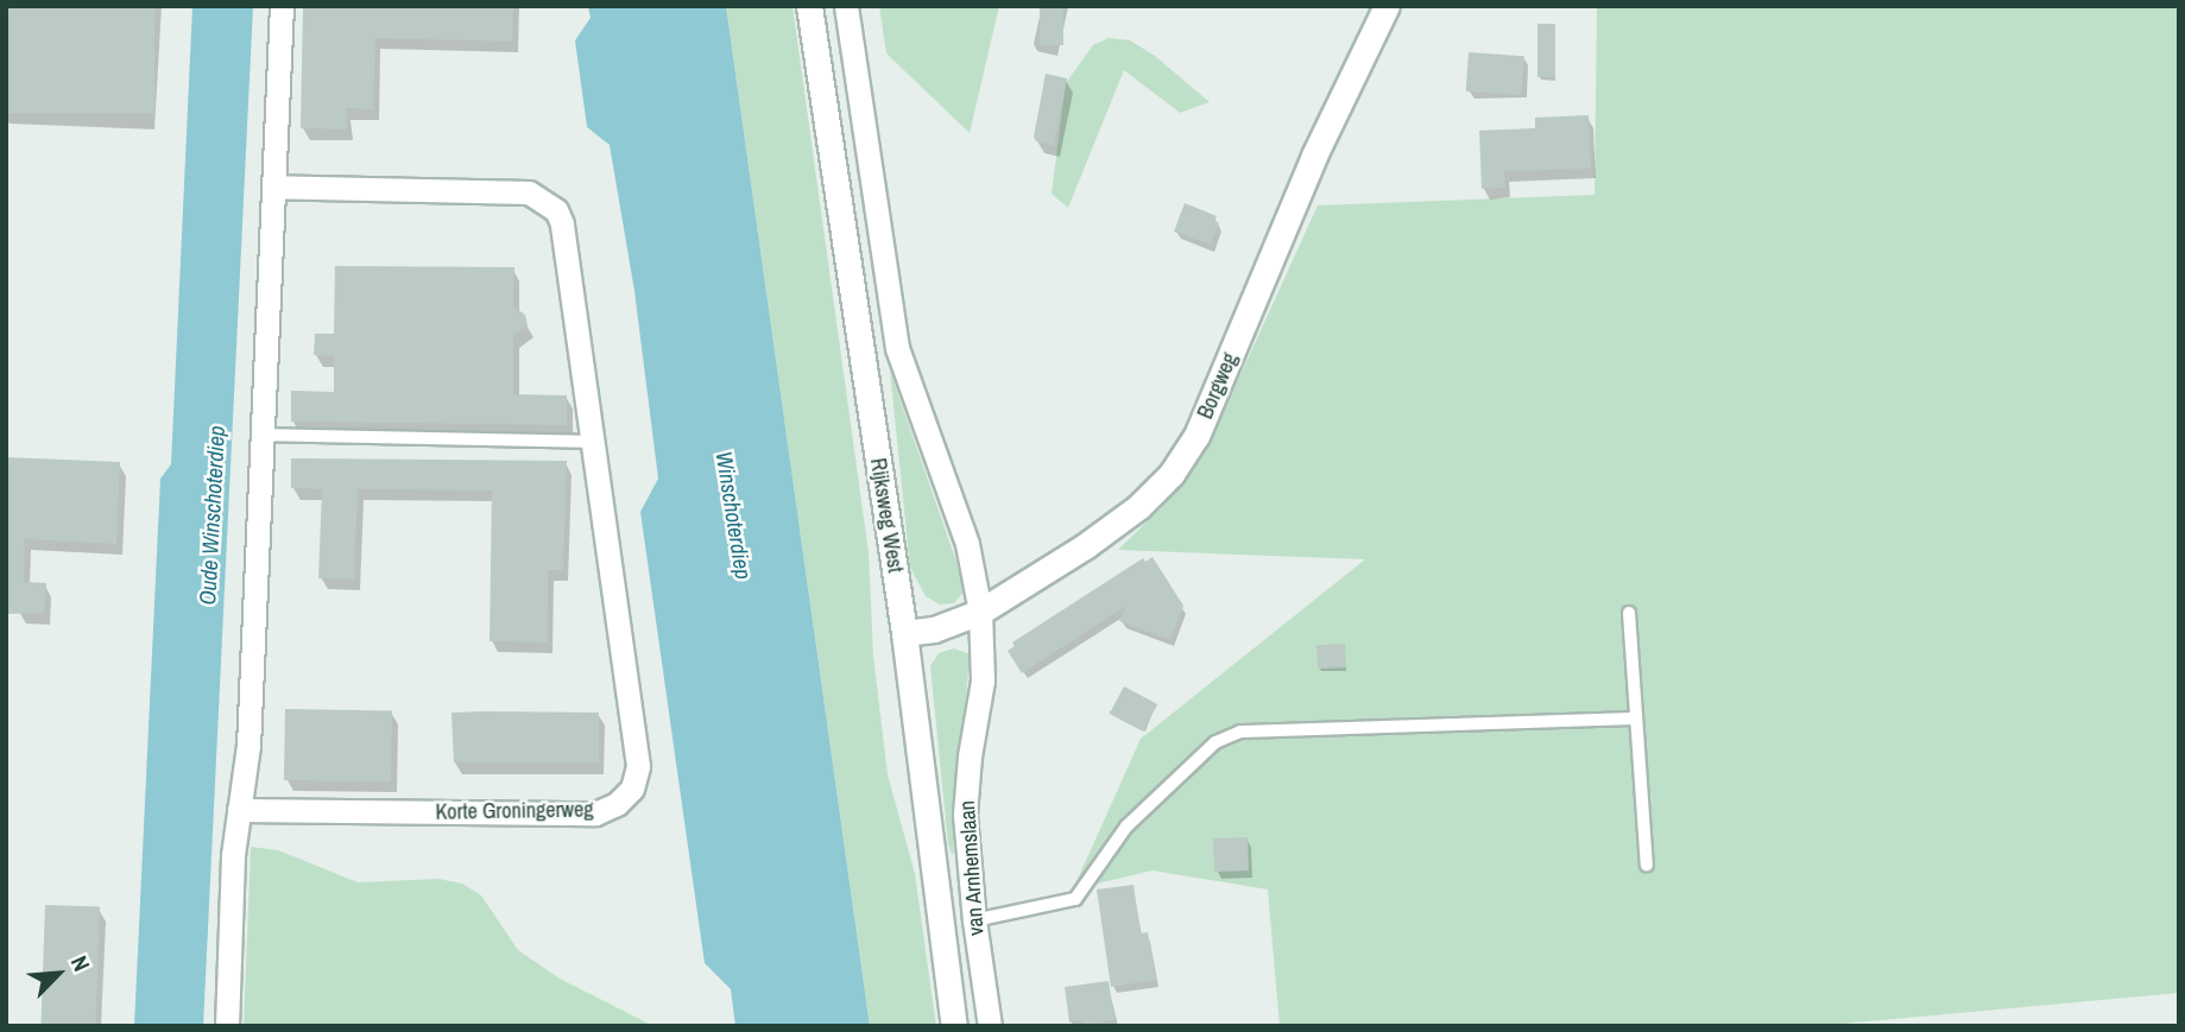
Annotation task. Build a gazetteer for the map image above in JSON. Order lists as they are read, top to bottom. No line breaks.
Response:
{"streets":{"main road":["Borgweg","Rijksweg West"],"street":["Korte Groningerweg","van Arnhemslaan"]},"crossings":[["Borgweg","Rijksweg West"],["Borgweg","van Arnhemslaan"]],"water":["Oude Winschoterdiep","Winschoterdiep"],"north":"top right"}
